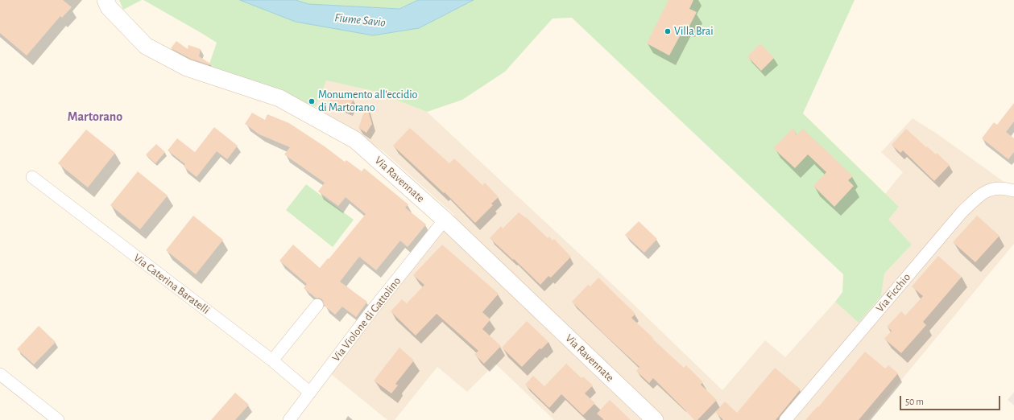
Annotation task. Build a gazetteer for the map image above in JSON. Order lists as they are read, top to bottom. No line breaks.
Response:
{"streets":{"main road":["Via Ravennate"],"street":["Via Caterina Baratelli","Via Ficchio","Via Violone di Gattolino"]},"crossings":[["Via Ravennate","Via Violone di Gattolino"],["Via Caterina Baratelli","Via Violone di Gattolino"]],"districts":["Martorano"],"water":["Fiume Savio"],"places":["Villa Brai","Monumento all'eccidio di Martorano"],"scale_bar":"50 m"}
